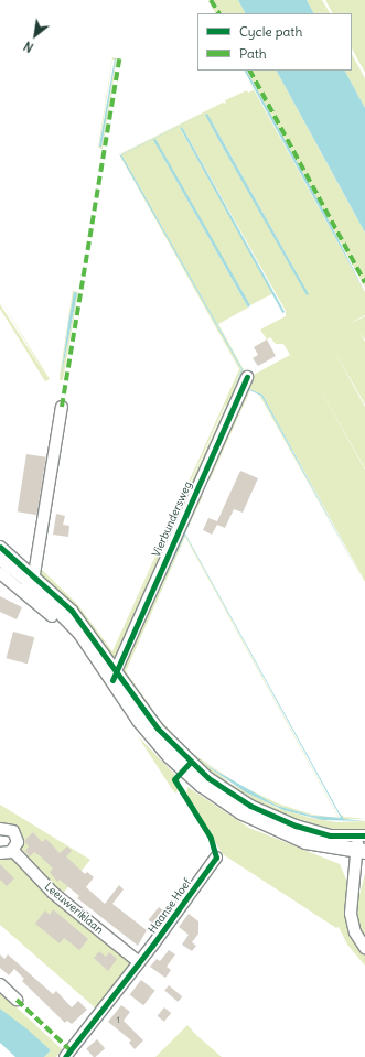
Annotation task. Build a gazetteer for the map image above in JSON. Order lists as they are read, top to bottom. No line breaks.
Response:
{"streets":{"street":["Vierbundersweg","Haanse Hoef","Leeuweriklaan"]},"crossings":[["Haanse Hoef","Leeuweriklaan"]],"house_numbers":["1"],"legend":["Cycle path","Path"],"north":"bottom left"}
